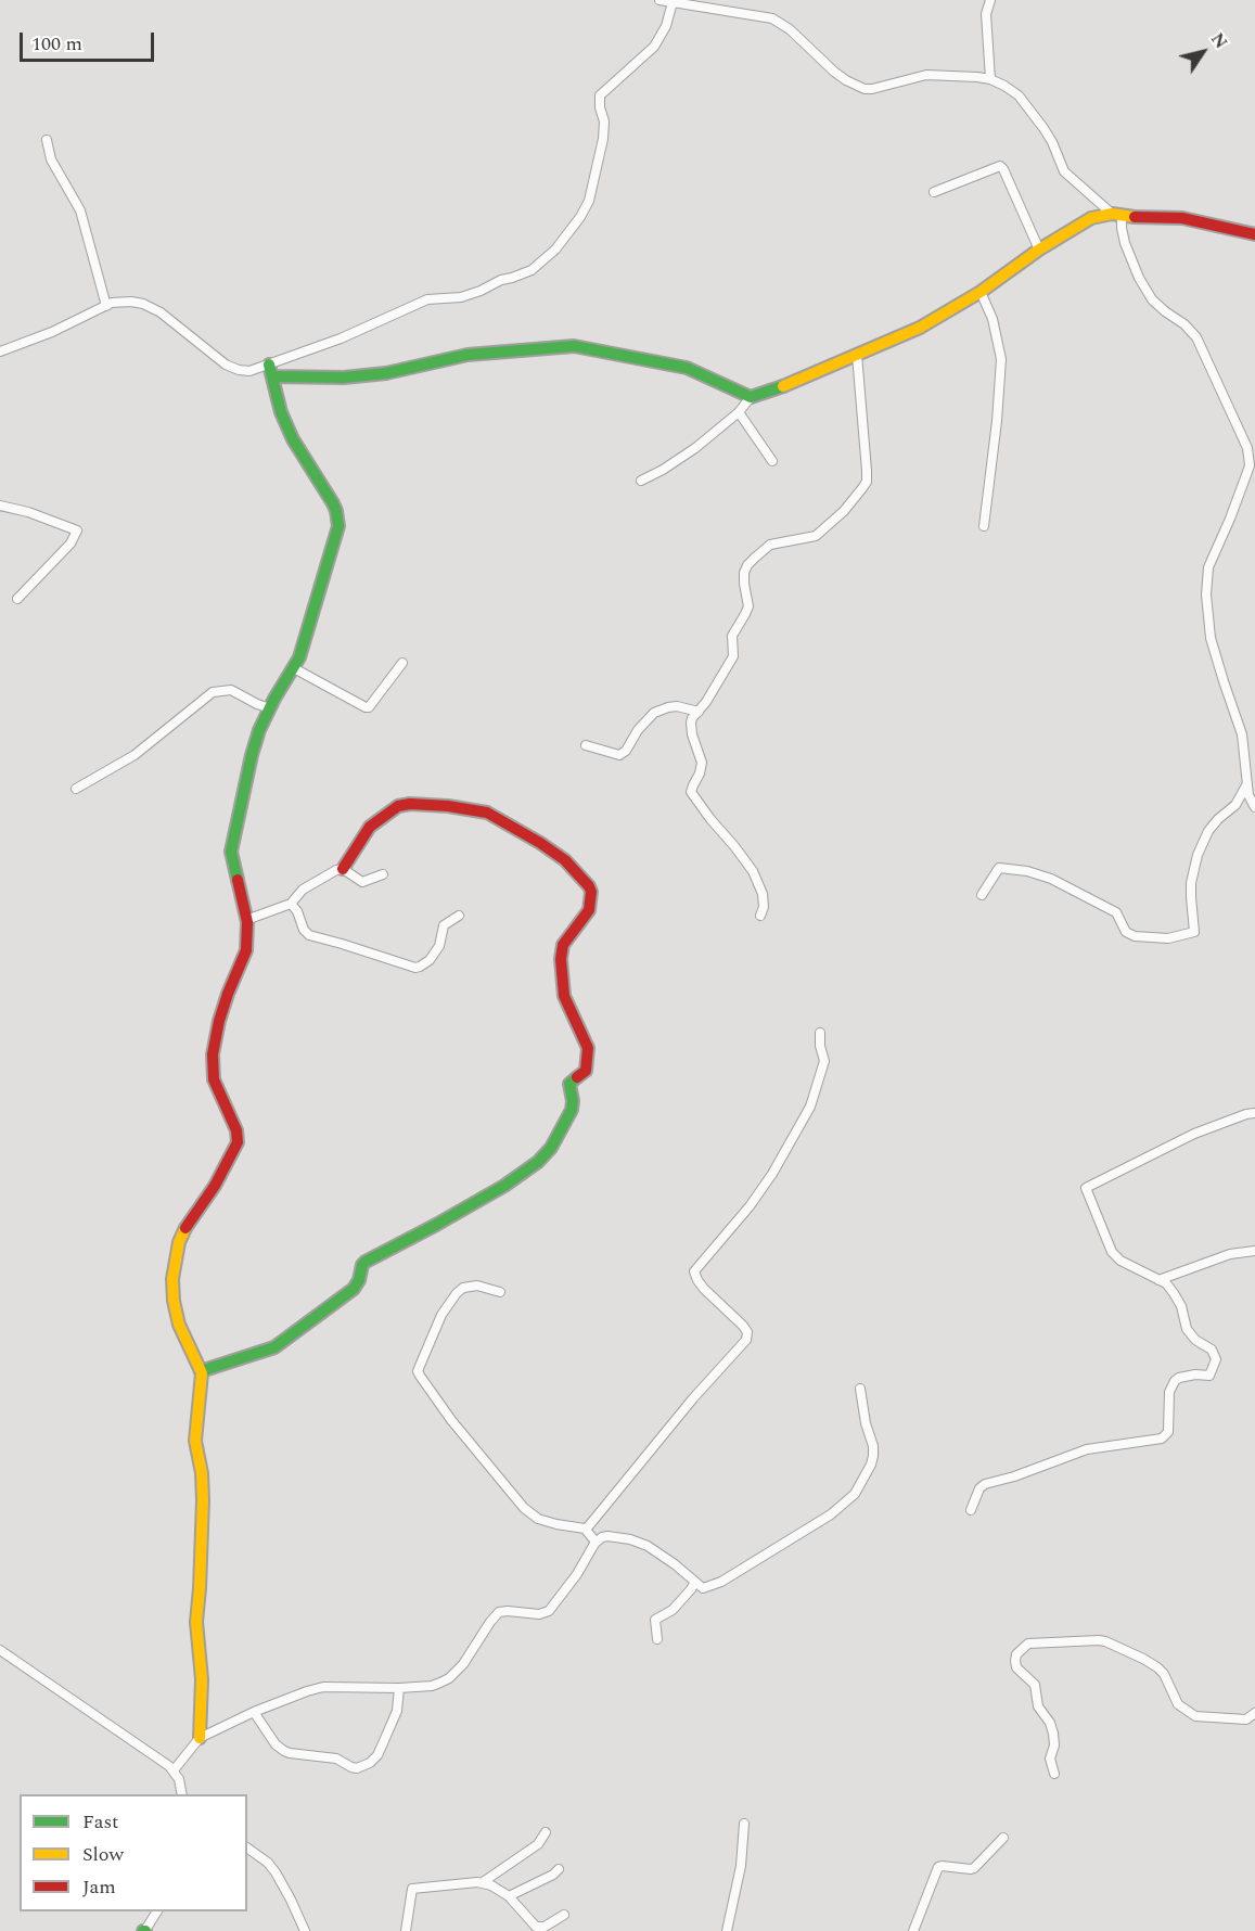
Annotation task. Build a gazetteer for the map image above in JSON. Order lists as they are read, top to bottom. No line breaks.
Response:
{"legend":["Fast","Slow","Jam"],"scale_bar":"100 m","north":"top right"}
